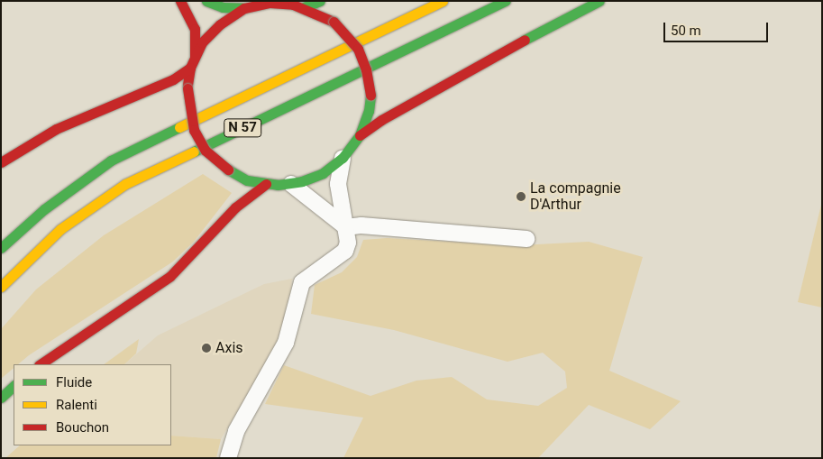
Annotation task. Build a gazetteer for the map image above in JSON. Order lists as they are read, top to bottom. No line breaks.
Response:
{"streets":{"main road":["N 57"]},"places":["La compagnie D'Arthur","Axis"],"legend":["Fluide","Ralenti","Bouchon"],"scale_bar":"50 m"}
